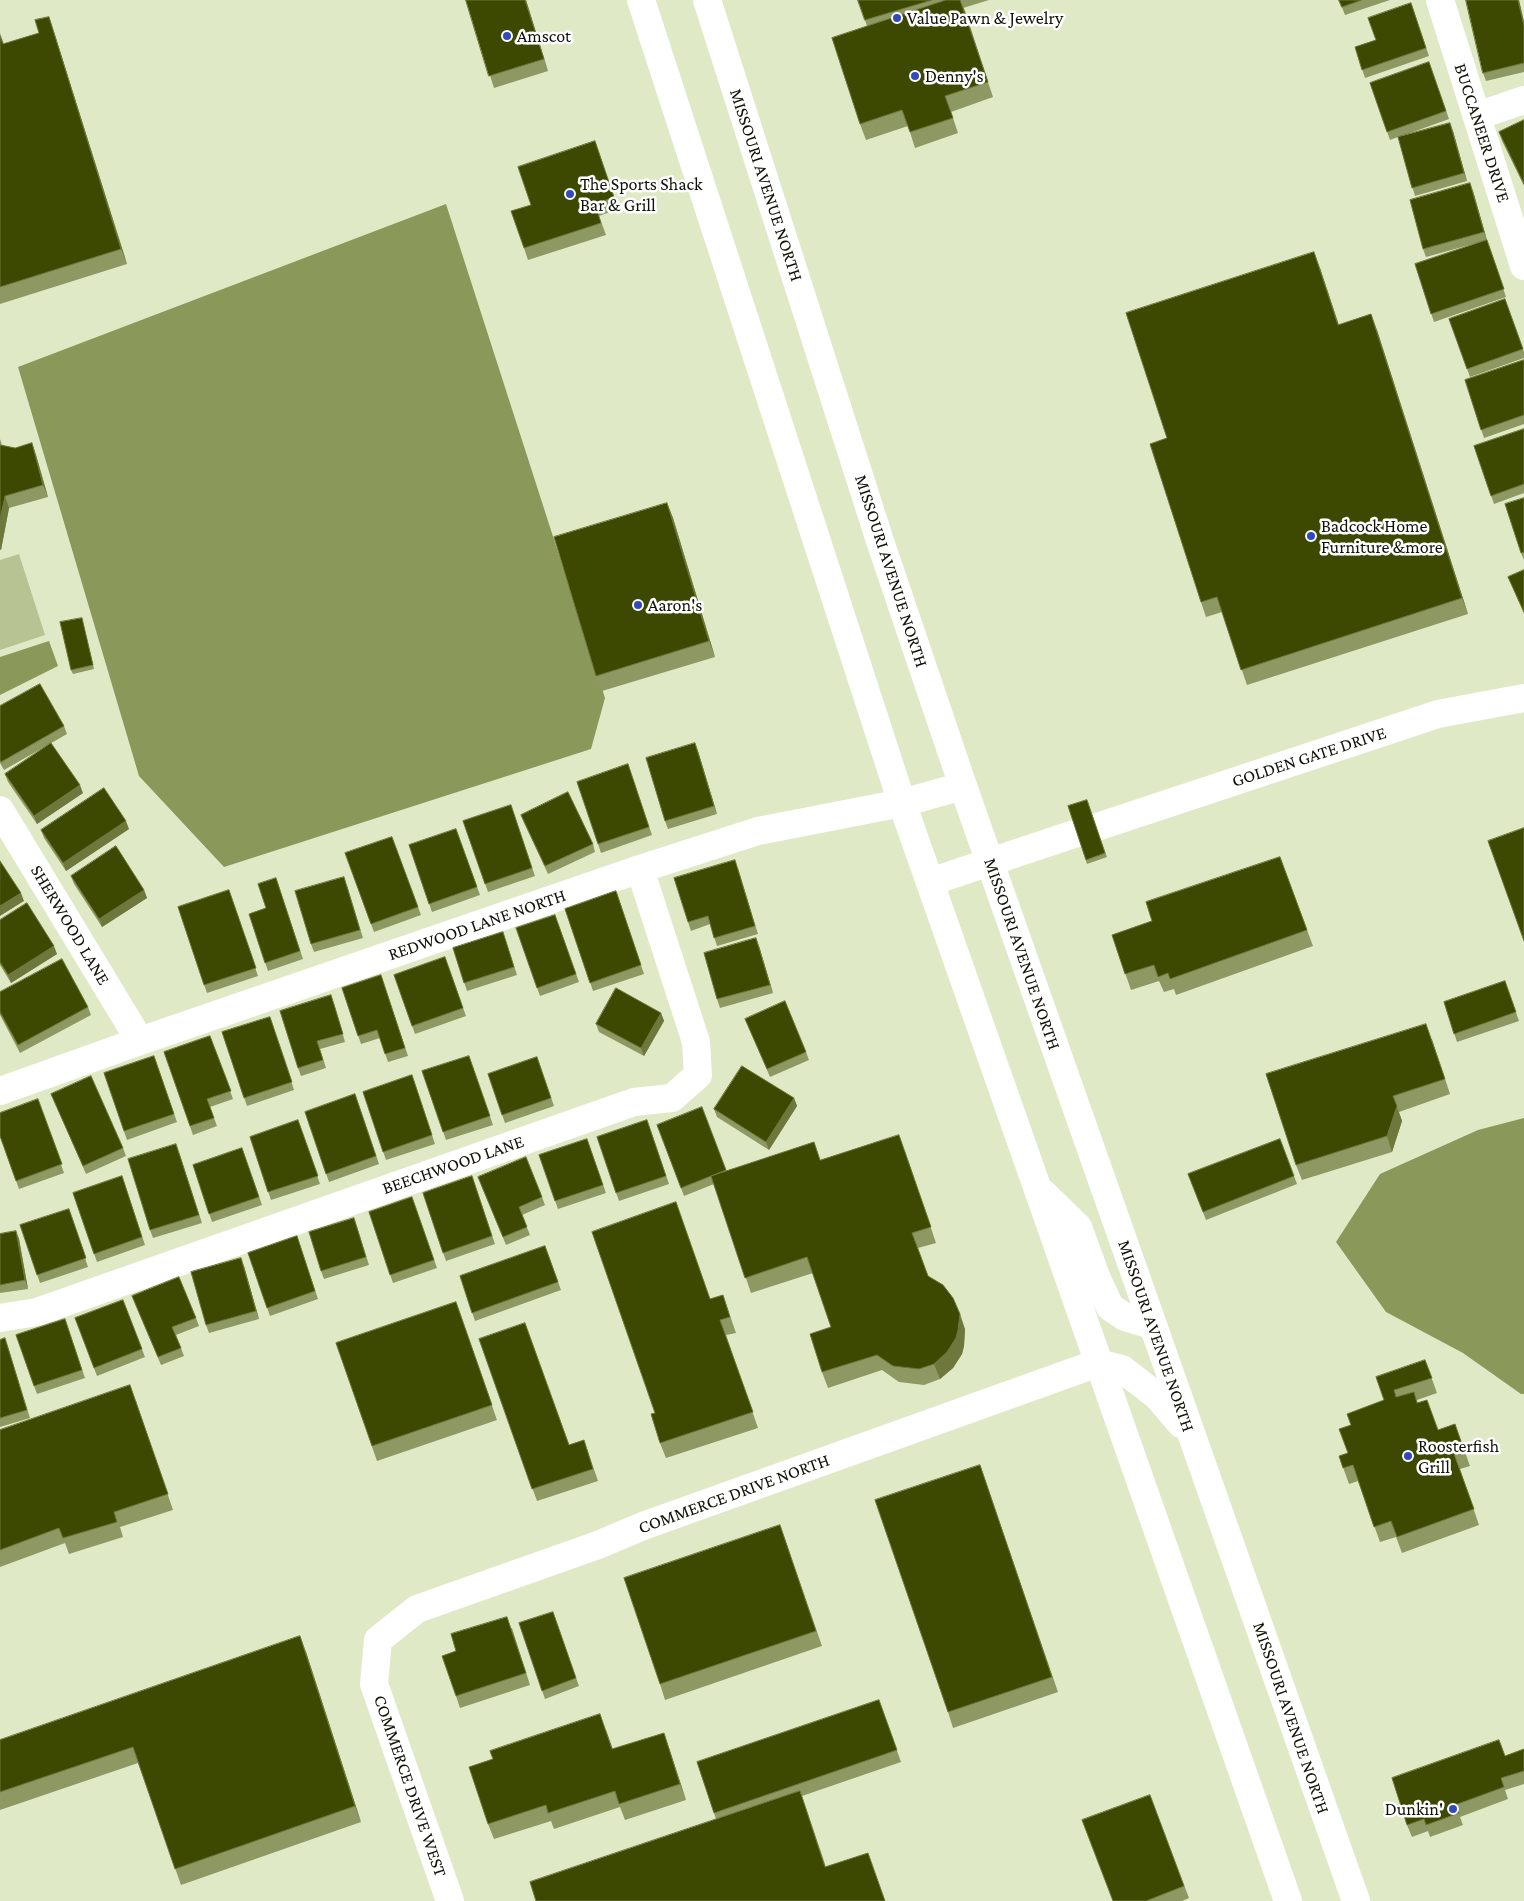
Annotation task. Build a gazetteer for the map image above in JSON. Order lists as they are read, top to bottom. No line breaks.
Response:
{"streets":{"main road":["BUCCANEER DRIVE","MISSOURI AVENUE NORTH","GOLDEN GATE DRIVE","SHERWOOD LANE","REDWOOD LANE NORTH","BEECHWOOD LANE","COMMERCE DRIVE NORTH","COMMERCE DRIVE WEST"]},"crossings":[["MISSOURI AVENUE NORTH","GOLDEN GATE DRIVE"],["MISSOURI AVENUE NORTH","REDWOOD LANE NORTH"],["SHERWOOD LANE","REDWOOD LANE NORTH"],["REDWOOD LANE NORTH","BEECHWOOD LANE"],["COMMERCE DRIVE NORTH","COMMERCE DRIVE WEST"]],"places":["Value Pawn & Jewelry","Amscot","Denny's","The Sports Shack Bar & Grill","Badcock Home Furniture &more","Aaron's","Roosterfish Grill","Dunkin'"]}
